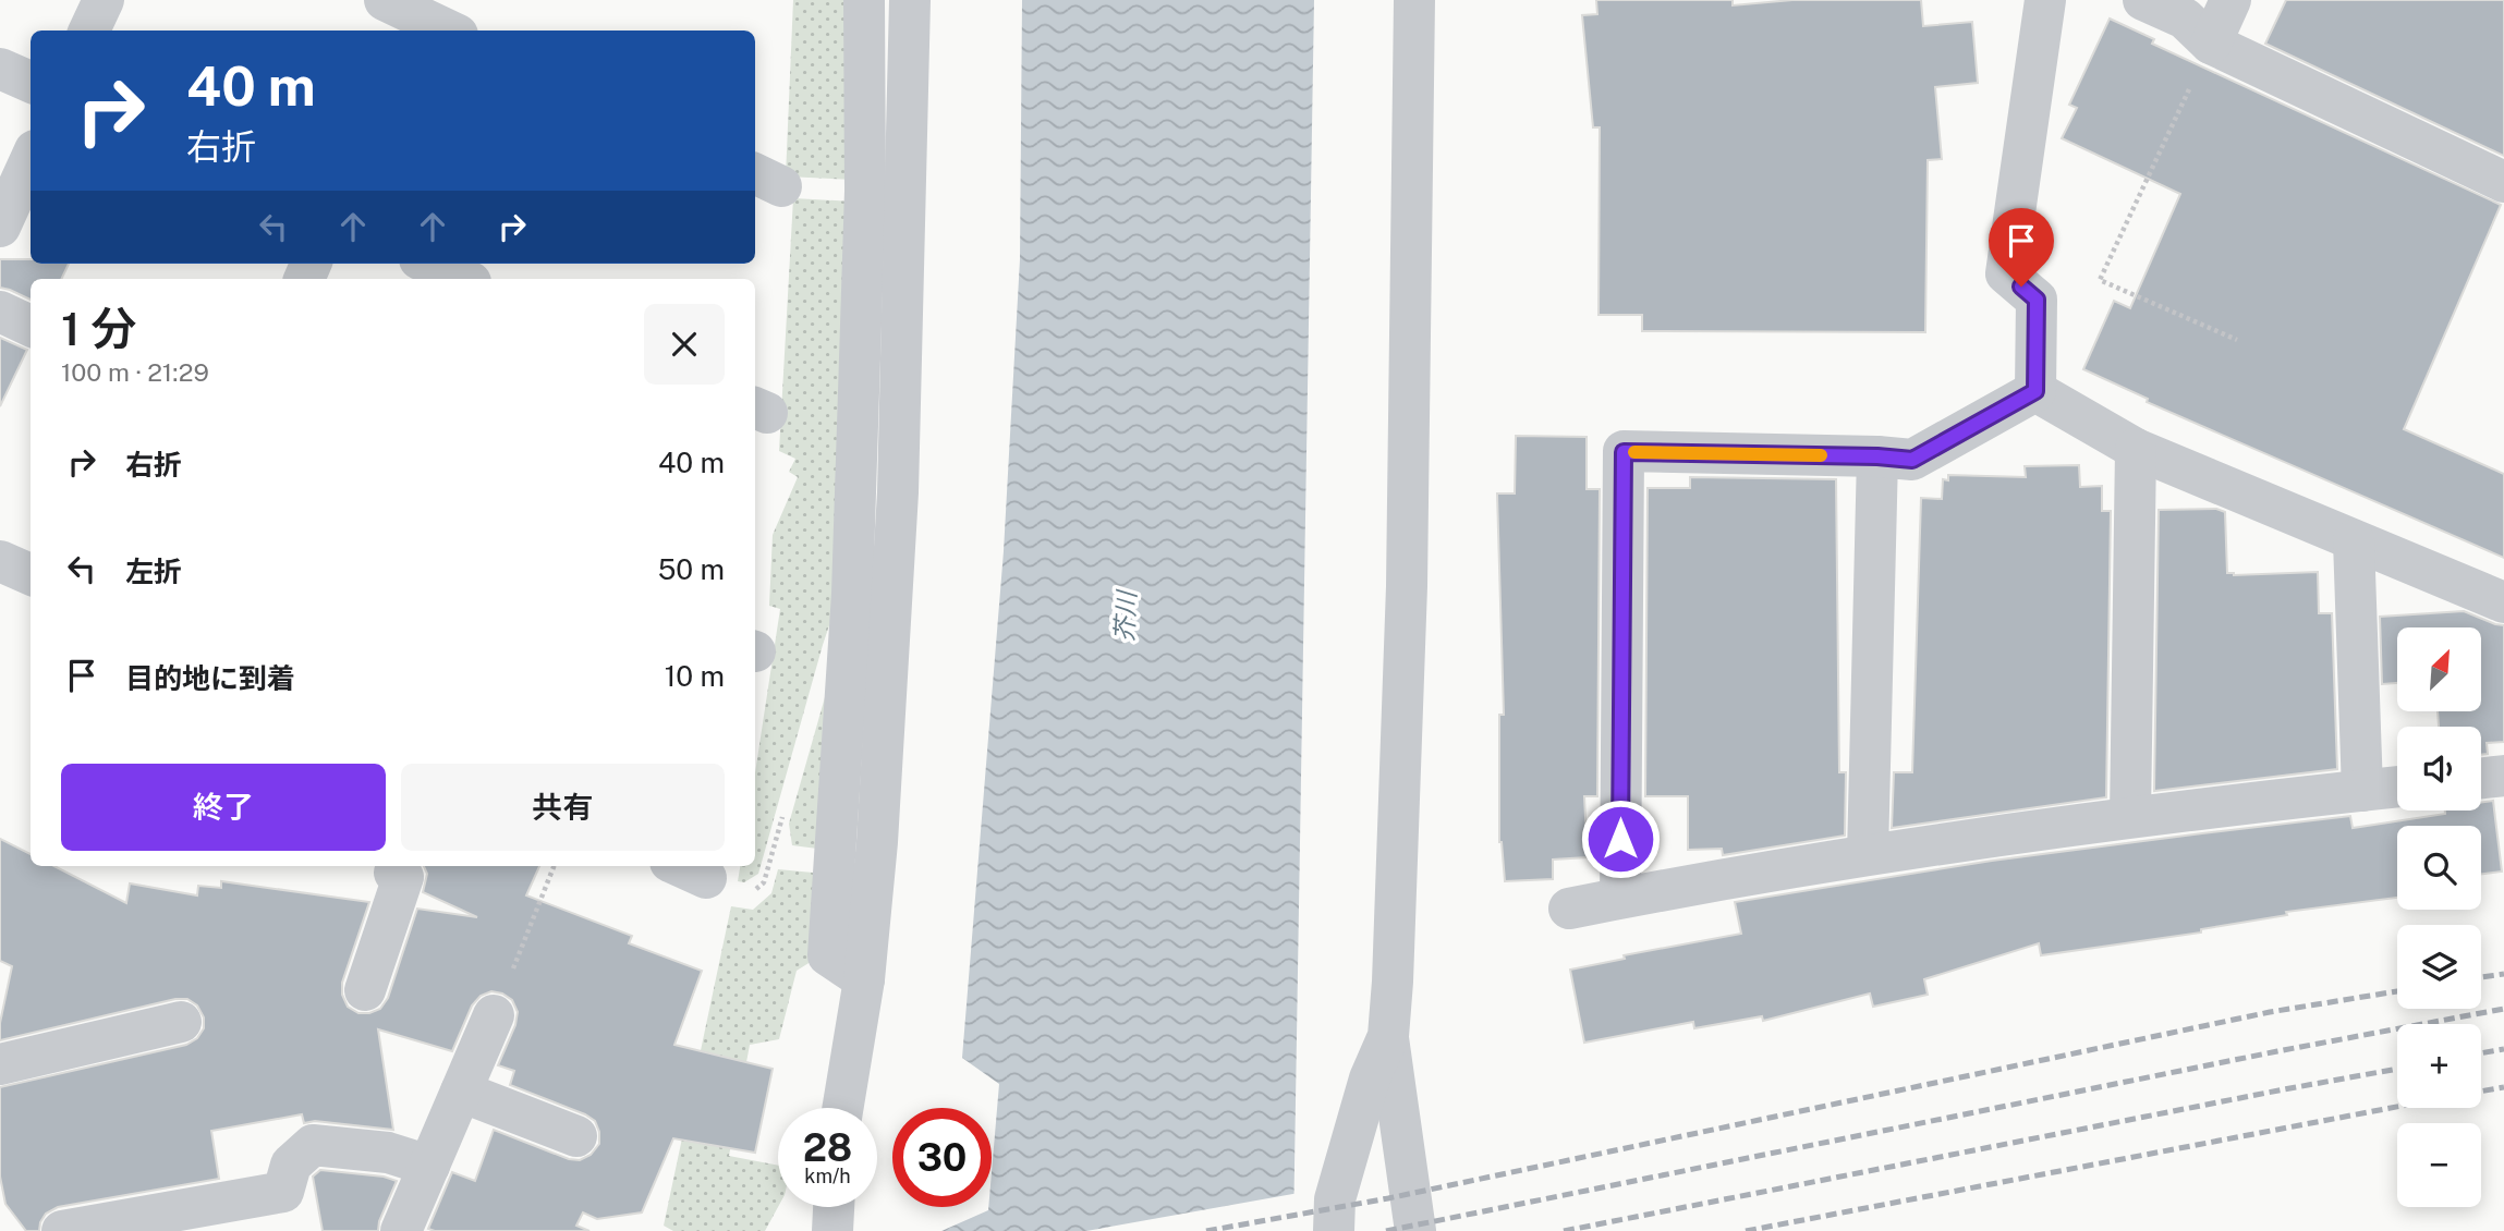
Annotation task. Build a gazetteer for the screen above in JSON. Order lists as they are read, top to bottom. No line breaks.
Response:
{"water":["芥川"],"north":"top right","page":{"turn":["40 m","右折"],"heading":["1 分","100 m · 21:29"],"list":[{"name":"右折","value":"40 m"},{"name":"左折","value":"50 m"},{"name":"目的地に到着","value":"10 m"}],"map_buttons":["+","−"],"buttons":["終了","共有"],"speed":"28 km/h","limit":"30"}}
